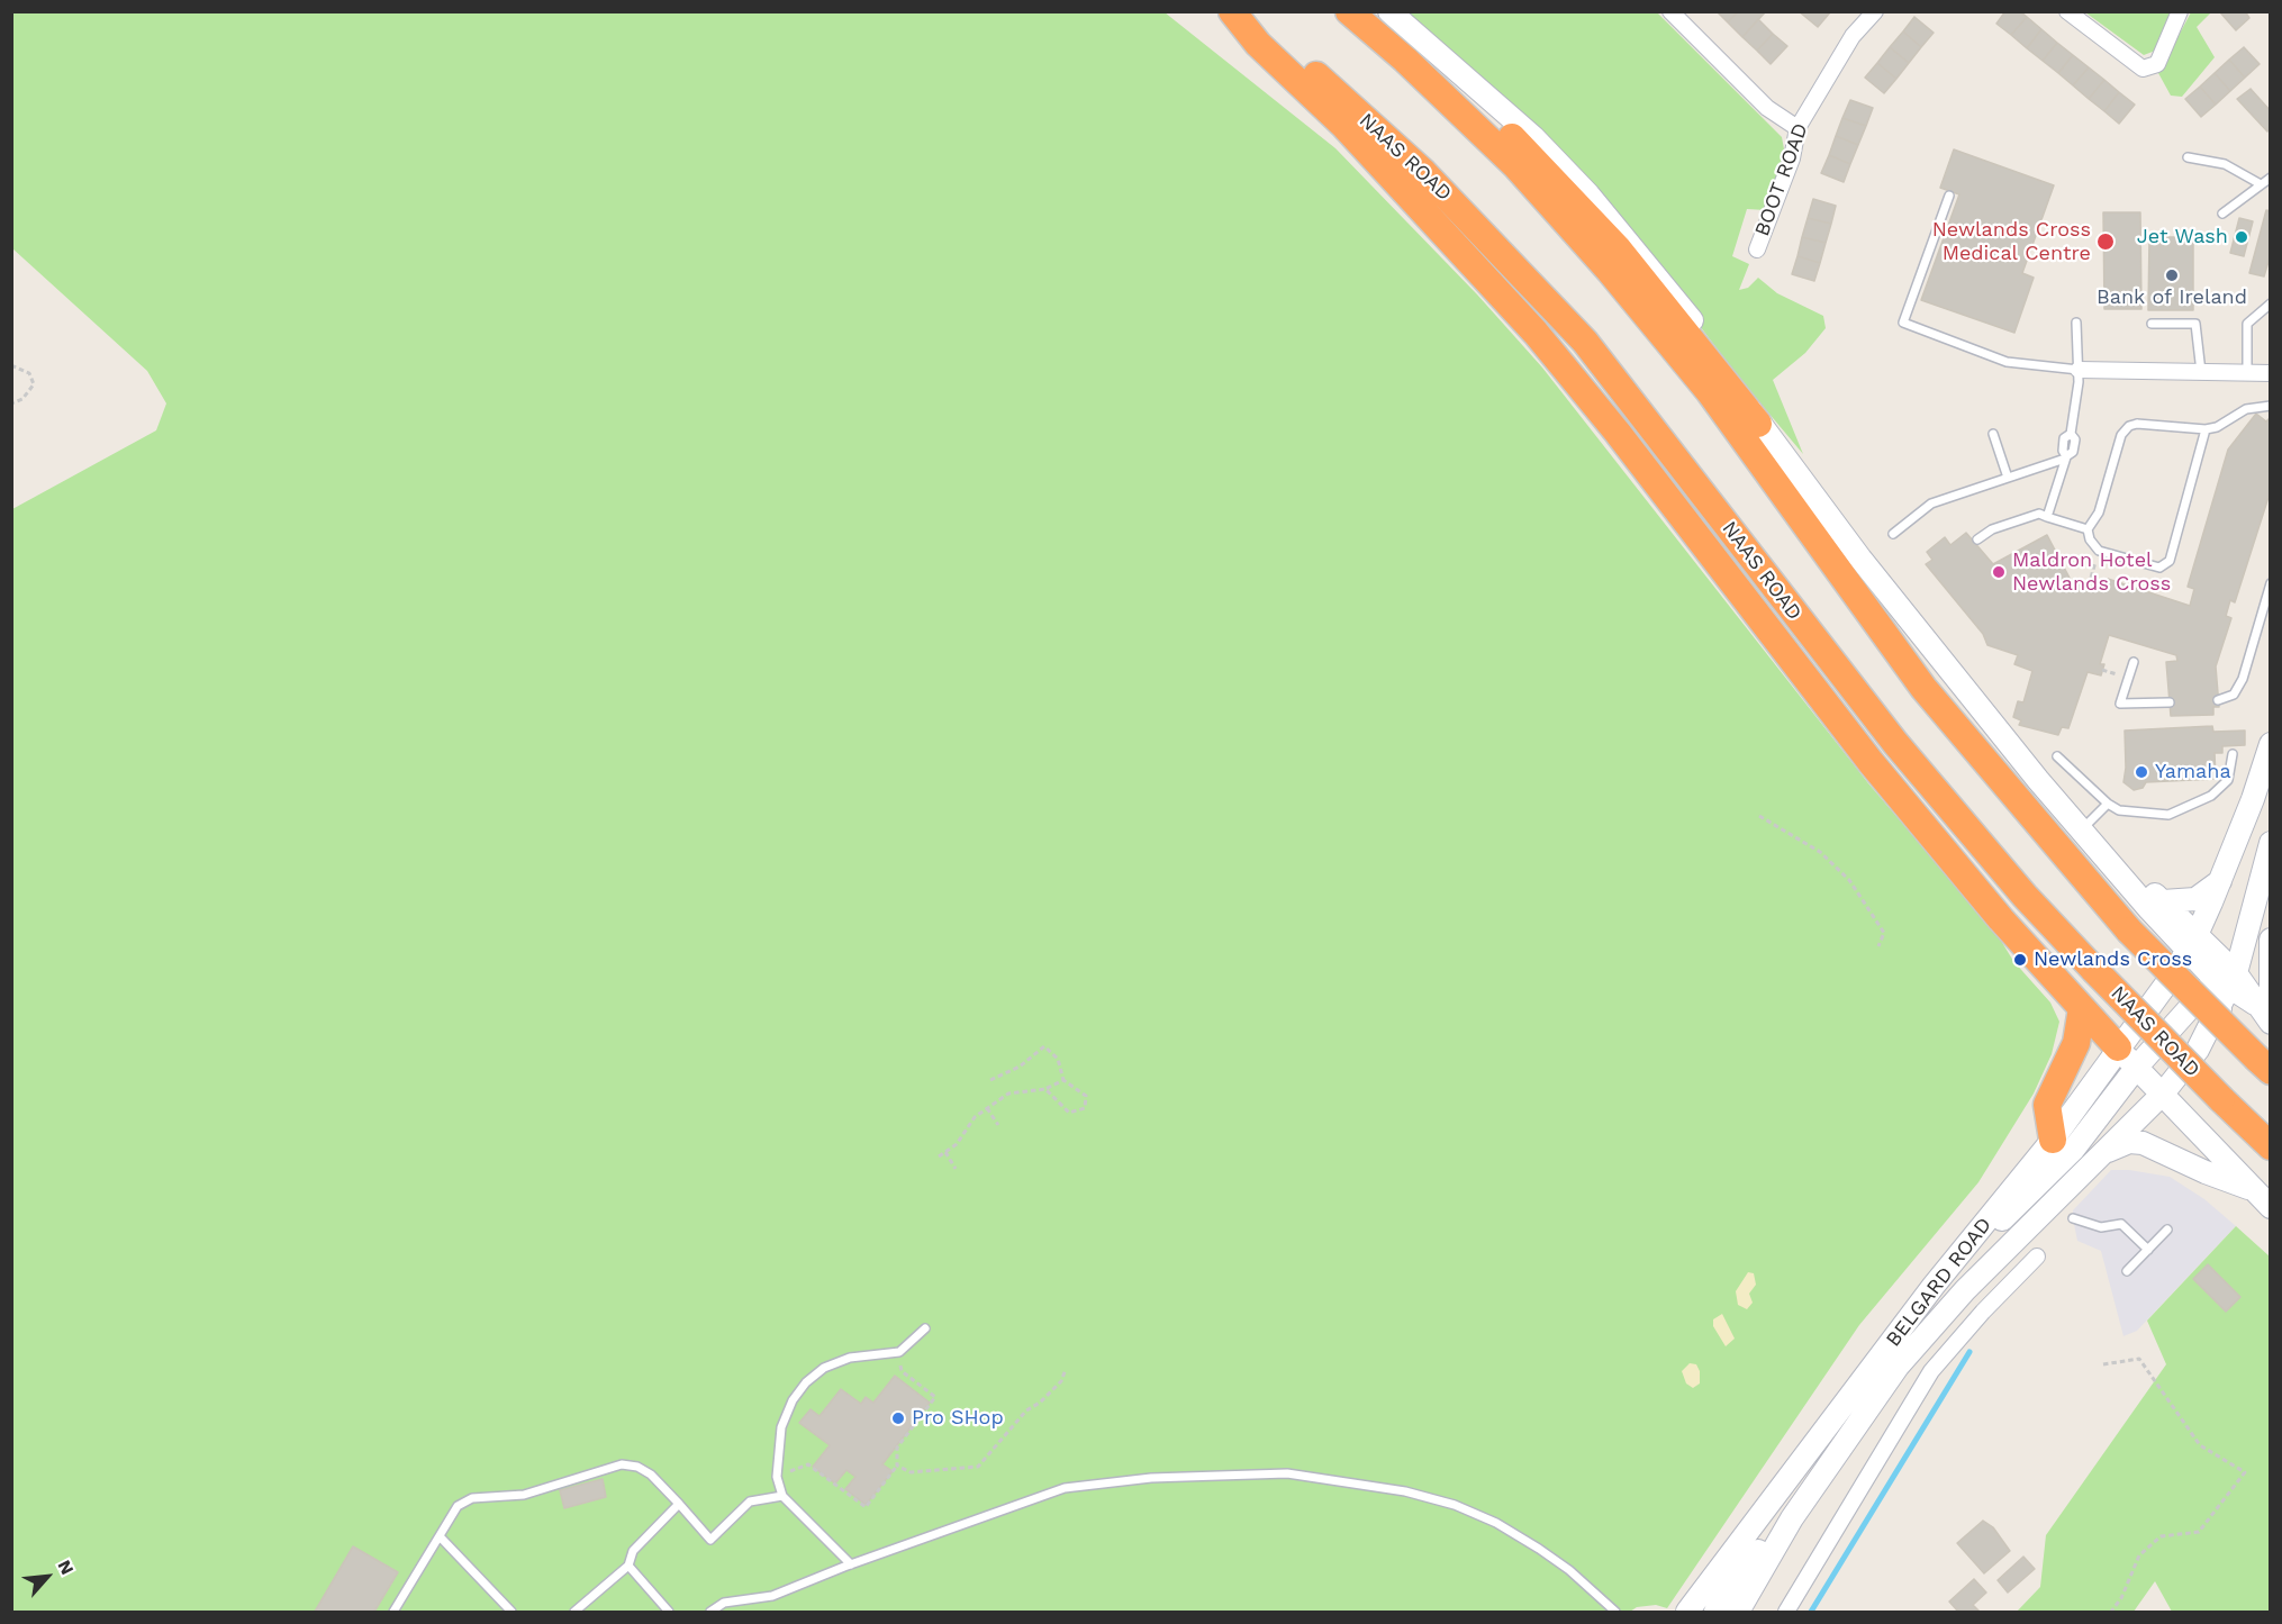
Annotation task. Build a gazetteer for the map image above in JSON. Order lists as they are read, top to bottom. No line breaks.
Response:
{"streets":{"highway":["NAAS ROAD"],"main road":["BELGARD ROAD"],"street":["BOOT ROAD"]},"places":["Jet Wash","Newlands Cross Medical Centre","Bank of Ireland","Maldron Hotel Newlands Cross","Yamaha","Newlands Cross","Pro SHop"],"north":"top right"}
